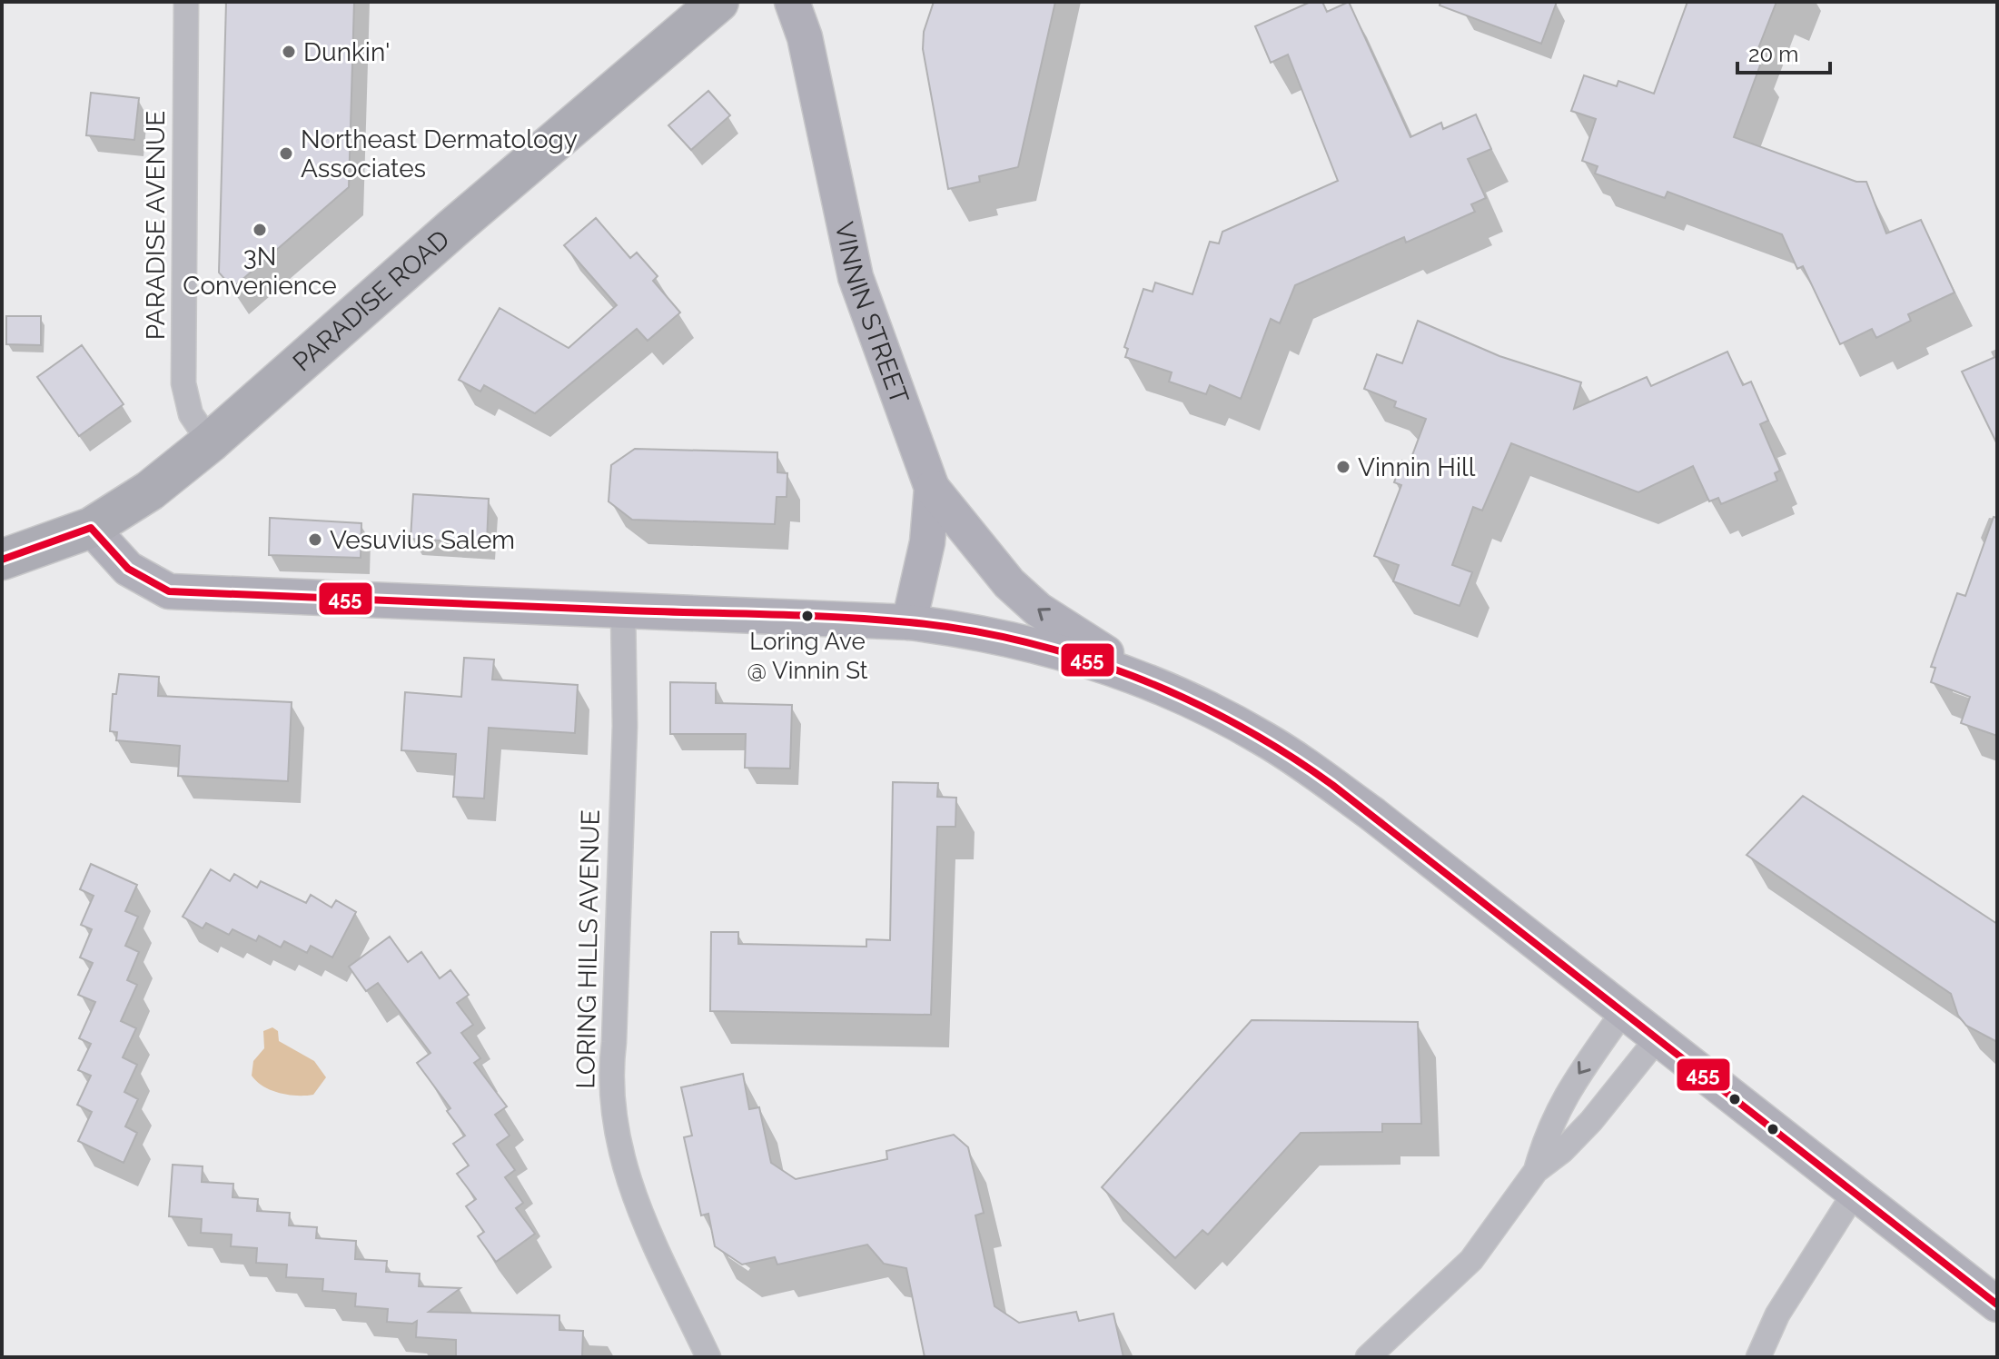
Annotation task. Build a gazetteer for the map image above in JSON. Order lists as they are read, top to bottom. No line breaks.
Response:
{"streets":{"highway":["PARADISE ROAD"],"main road":["VINNIN STREET"],"street":["PARADISE AVENUE","LORING HILLS AVENUE"]},"crossings":[["PARADISE AVENUE","PARADISE ROAD"]],"places":["Dunkin'","Northeast Dermatology Associates","3N Convenience","Vinnin Hill","Vesuvius Salem","Loring Ave @ Vinnin St"],"lines":["transit line 455"],"scale_bar":"20 m"}
